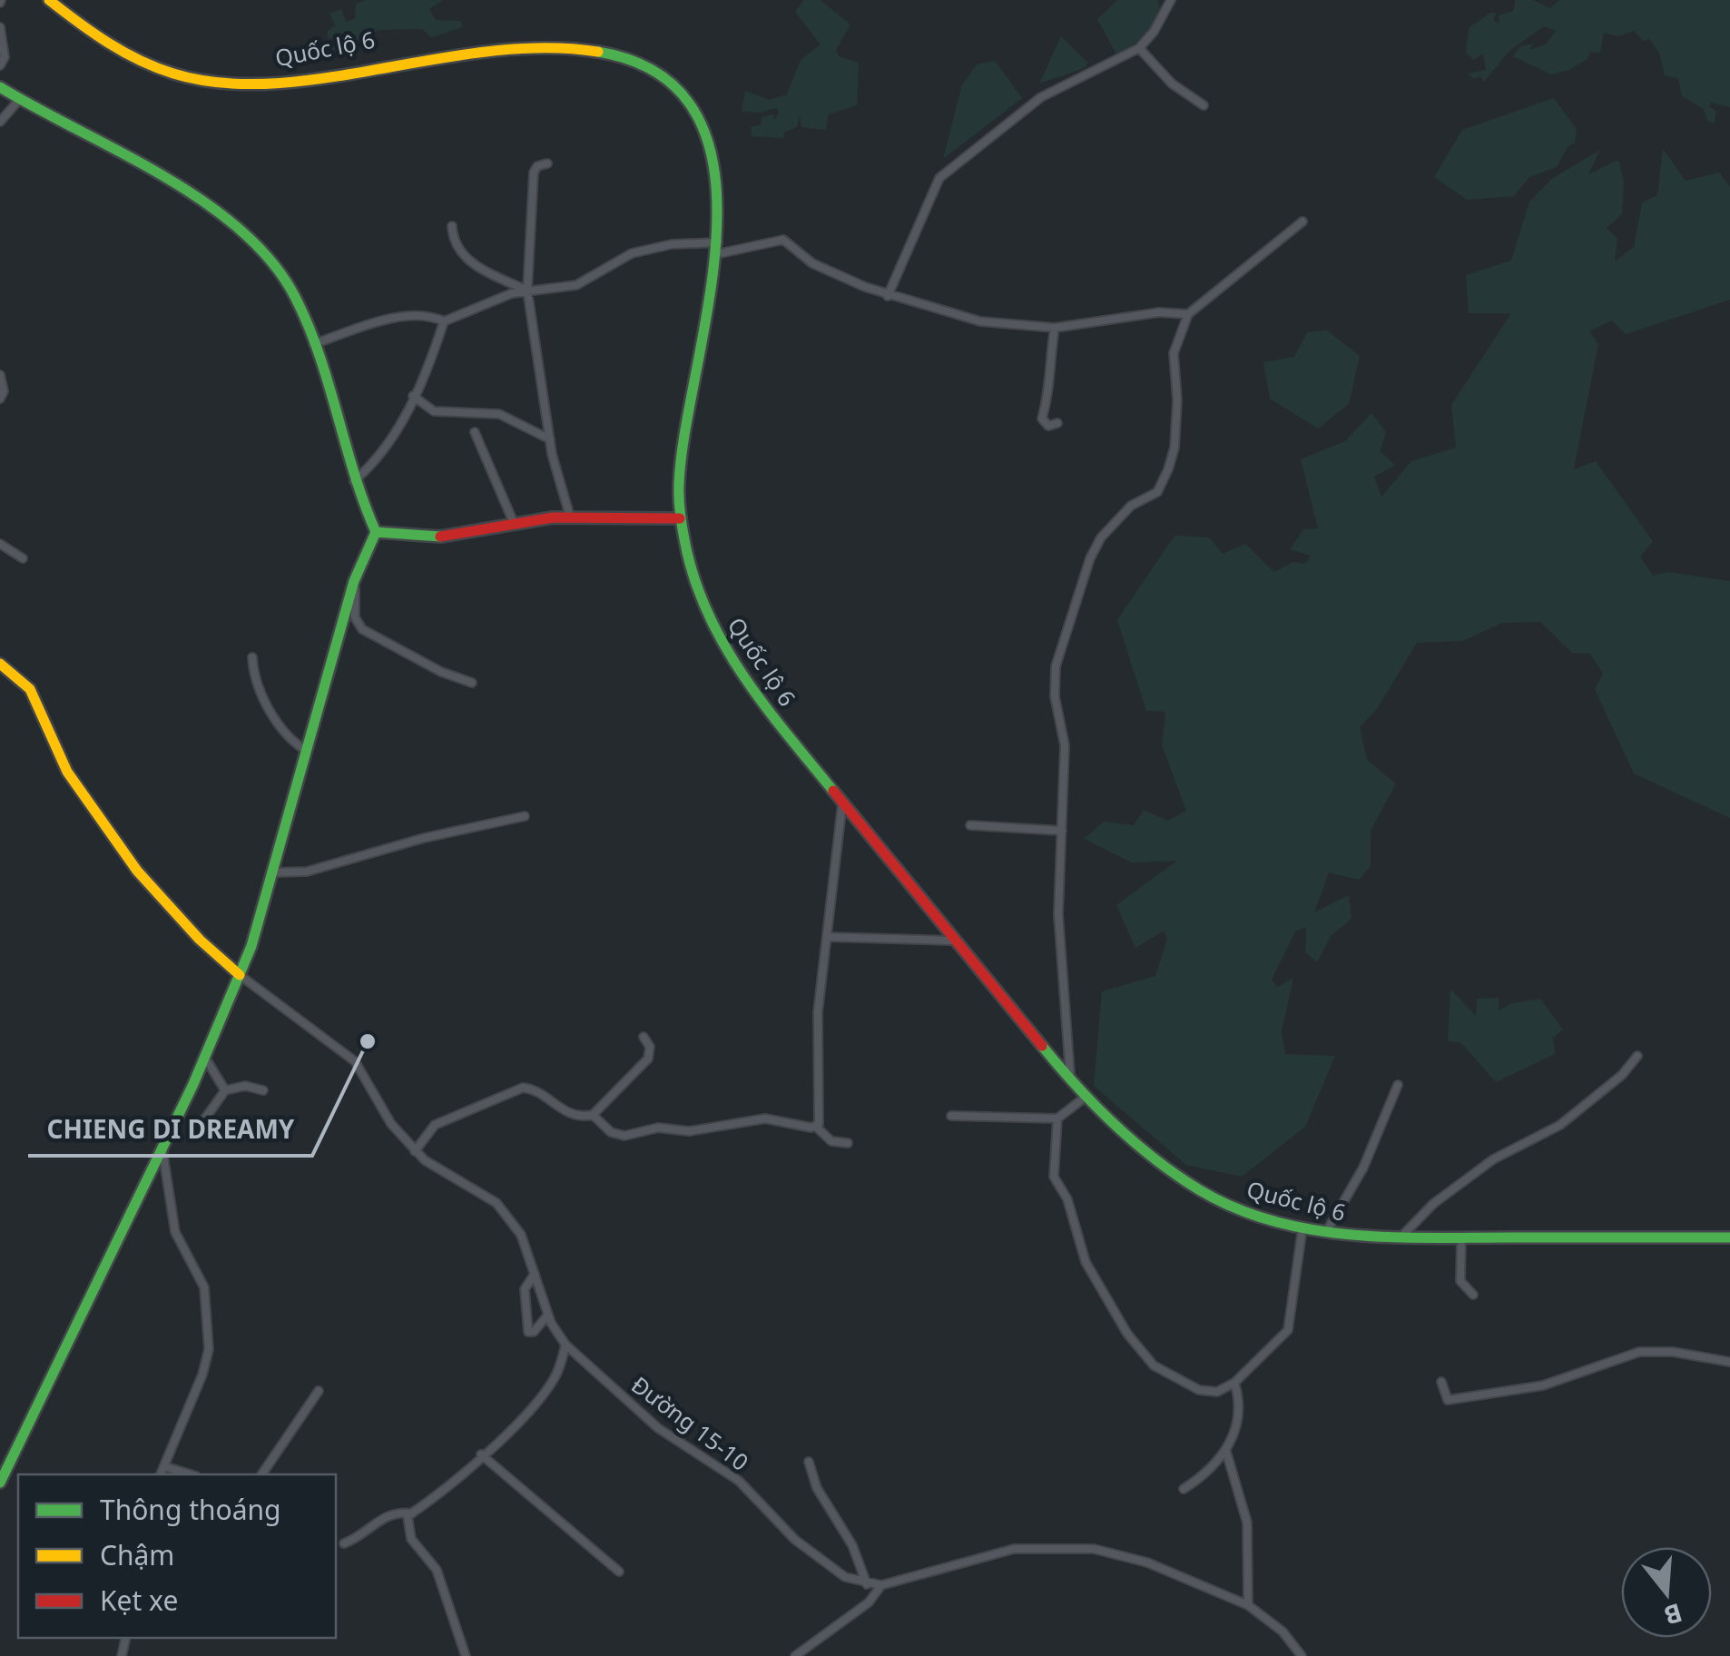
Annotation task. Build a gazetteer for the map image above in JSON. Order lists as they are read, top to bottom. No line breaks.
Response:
{"streets":{"main road":["Quốc lộ 6"],"street":["Đường 15-10"]},"places":["CHIENG DI DREAMY"],"legend":["Thông thoáng","Chậm","Kẹt xe"],"north":"bottom"}
